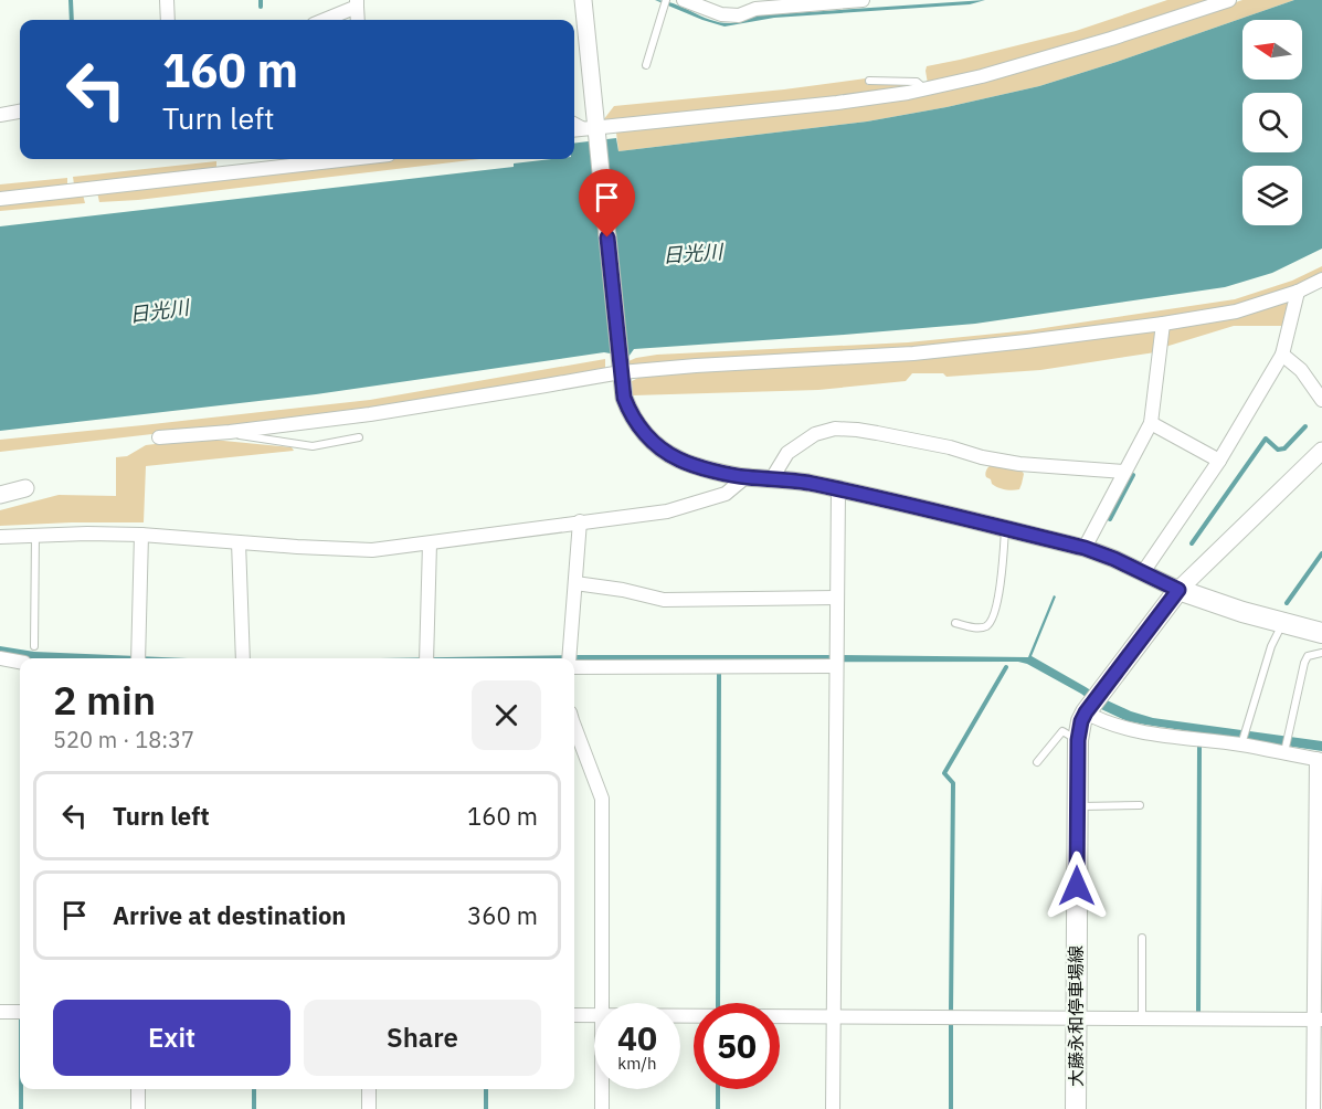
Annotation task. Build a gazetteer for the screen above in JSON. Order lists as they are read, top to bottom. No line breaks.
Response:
{"streets":{"main road":["大藤永和停車場線"]},"water":["日光川"],"north":"left","page":{"turn":["160 m","Turn left"],"heading":["2 min","520 m · 18:37"],"list":[{"name":"Turn left","value":"160 m"},{"name":"Arrive at destination","value":"360 m"}],"buttons":["Exit","Share"],"speed":"40 km/h","limit":"50"}}
